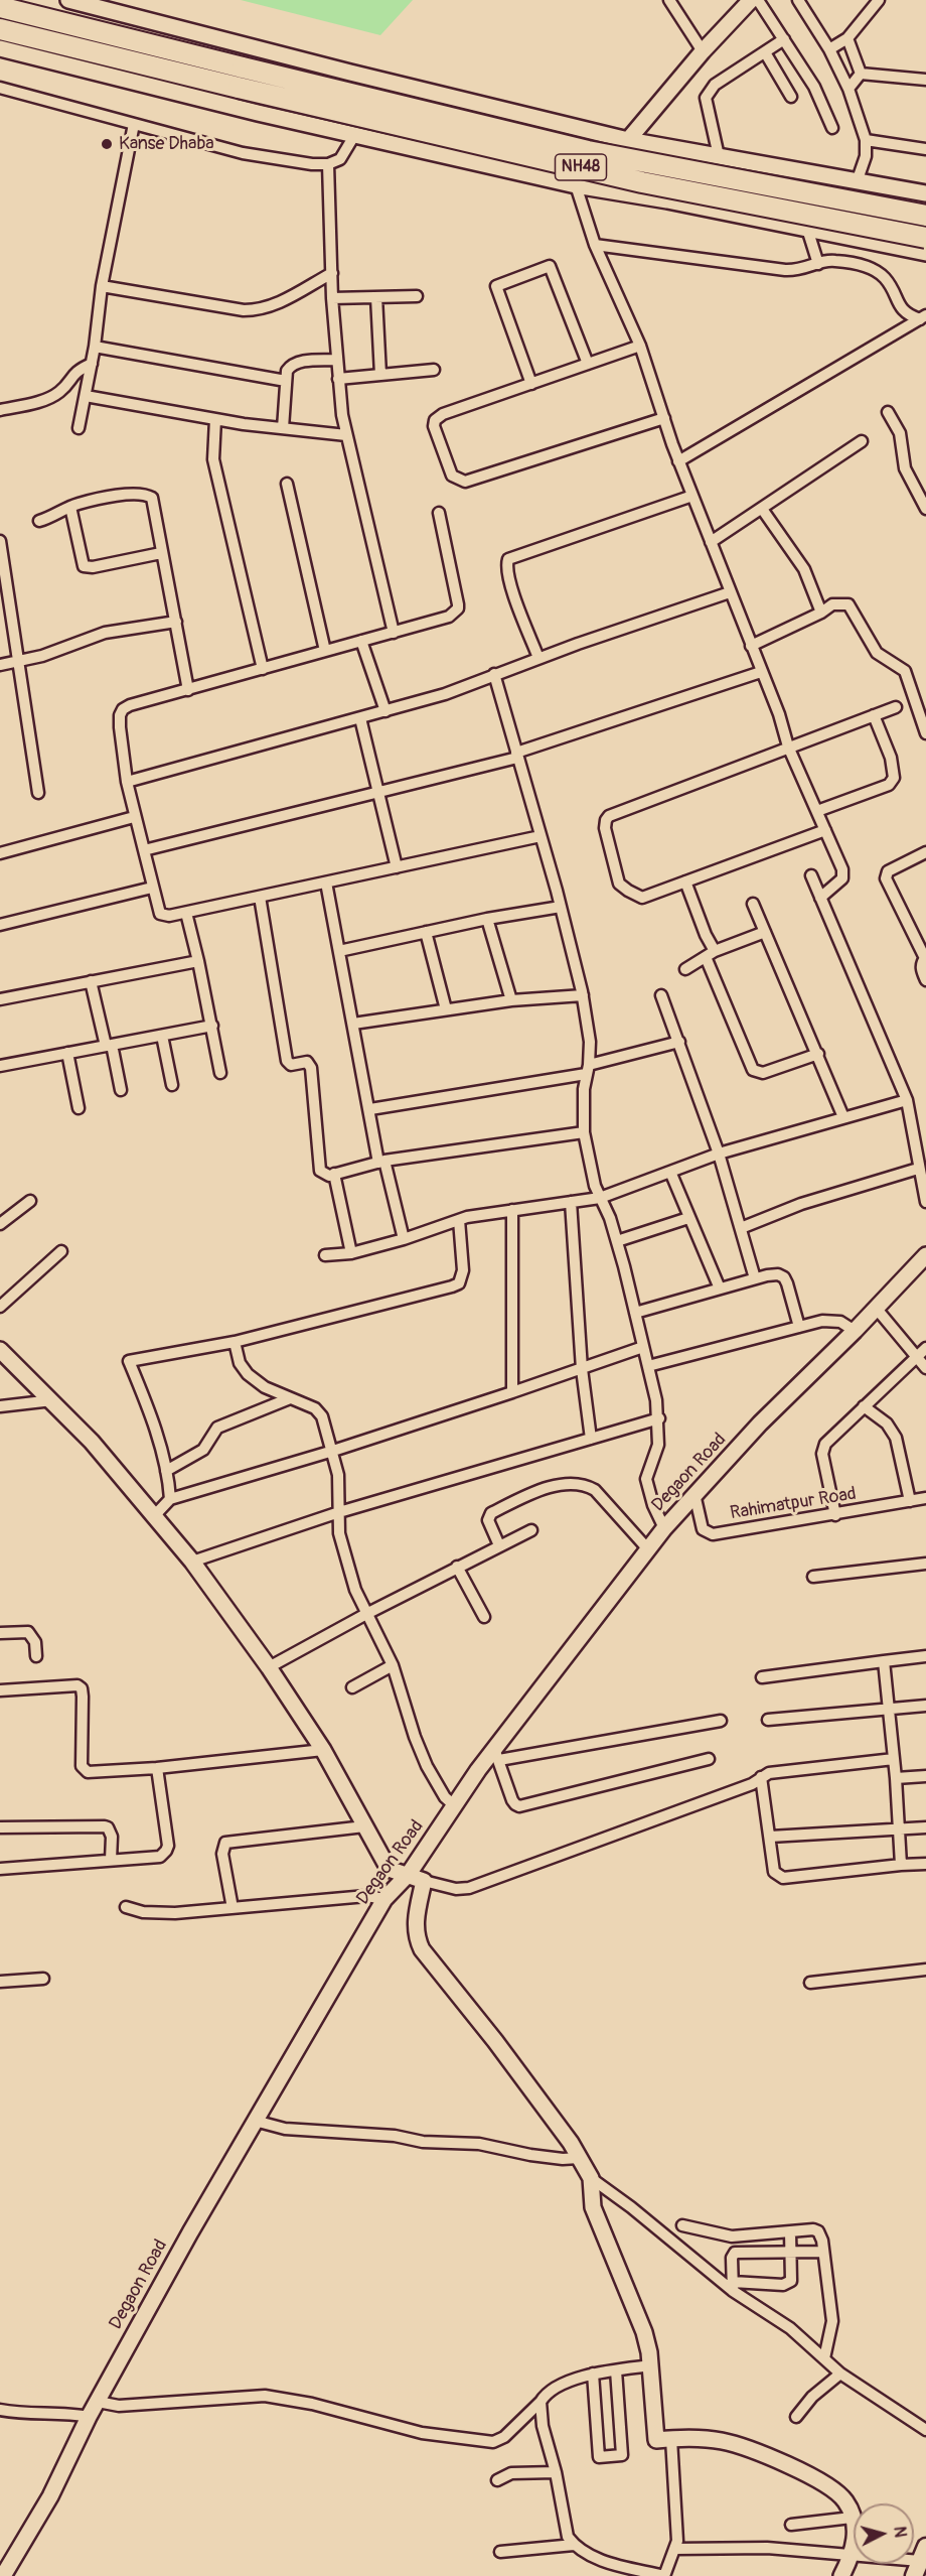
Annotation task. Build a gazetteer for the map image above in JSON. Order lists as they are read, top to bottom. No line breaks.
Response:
{"streets":{"highway":["NH48"],"street":["Degaon Road","Rahimatpur Road"]},"crossings":[["Degaon Road","Rahimatpur Road"]],"places":["Kanse Dhaba"],"north":"right"}
